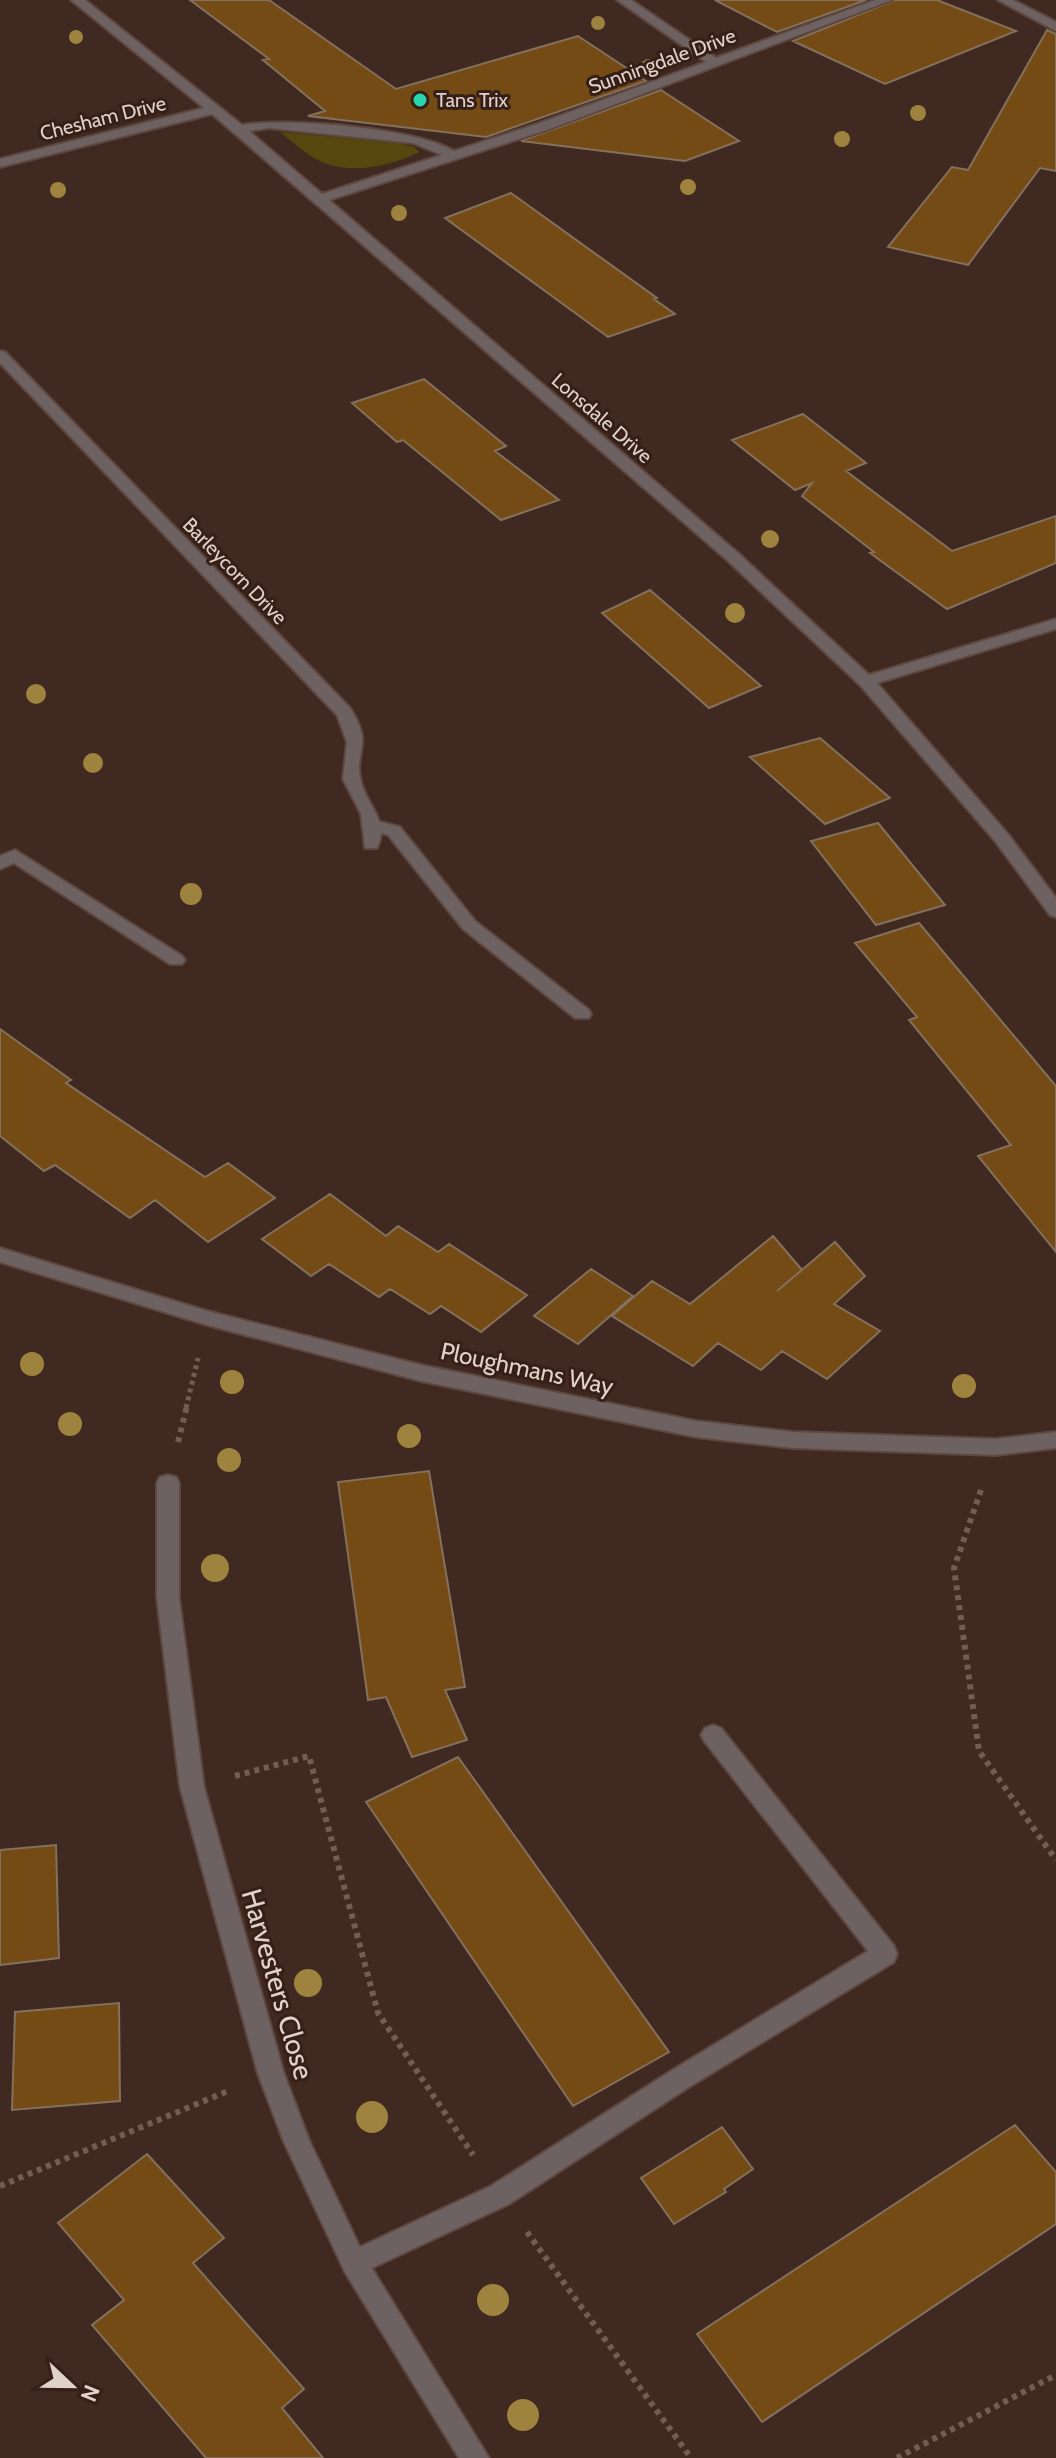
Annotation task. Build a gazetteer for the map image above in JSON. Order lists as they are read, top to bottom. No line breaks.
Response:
{"streets":{"street":["Sunningdale Drive","Chesham Drive","Lonsdale Drive","Barleycorn Drive","Ploughmans Way","Harvesters Close"]},"crossings":[["Sunningdale Drive","Lonsdale Drive"],["Chesham Drive","Lonsdale Drive"]],"places":["Tans Trix"],"north":"right"}
